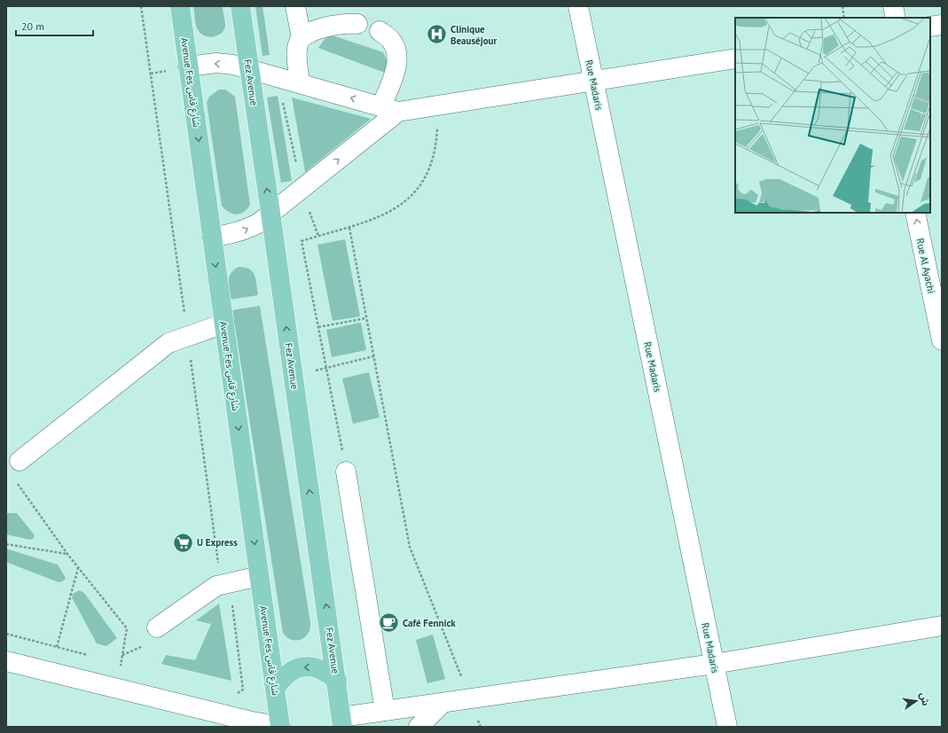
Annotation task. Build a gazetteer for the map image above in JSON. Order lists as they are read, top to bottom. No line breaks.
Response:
{"streets":{"main road":["Avenue Fes شارع فاس","Fez Avenue"],"street":["Rue Madaris","Rue Al Ayachi"]},"one_way":["Avenue Fes شارع فاس","Fez Avenue","Rue Al Ayachi"],"places":{"hospital":["Clinique Beauséjour"],"supermarket":["U Express"],"cafe":["Café Fennick"]},"scale_bar":"20 m","north":"right"}
